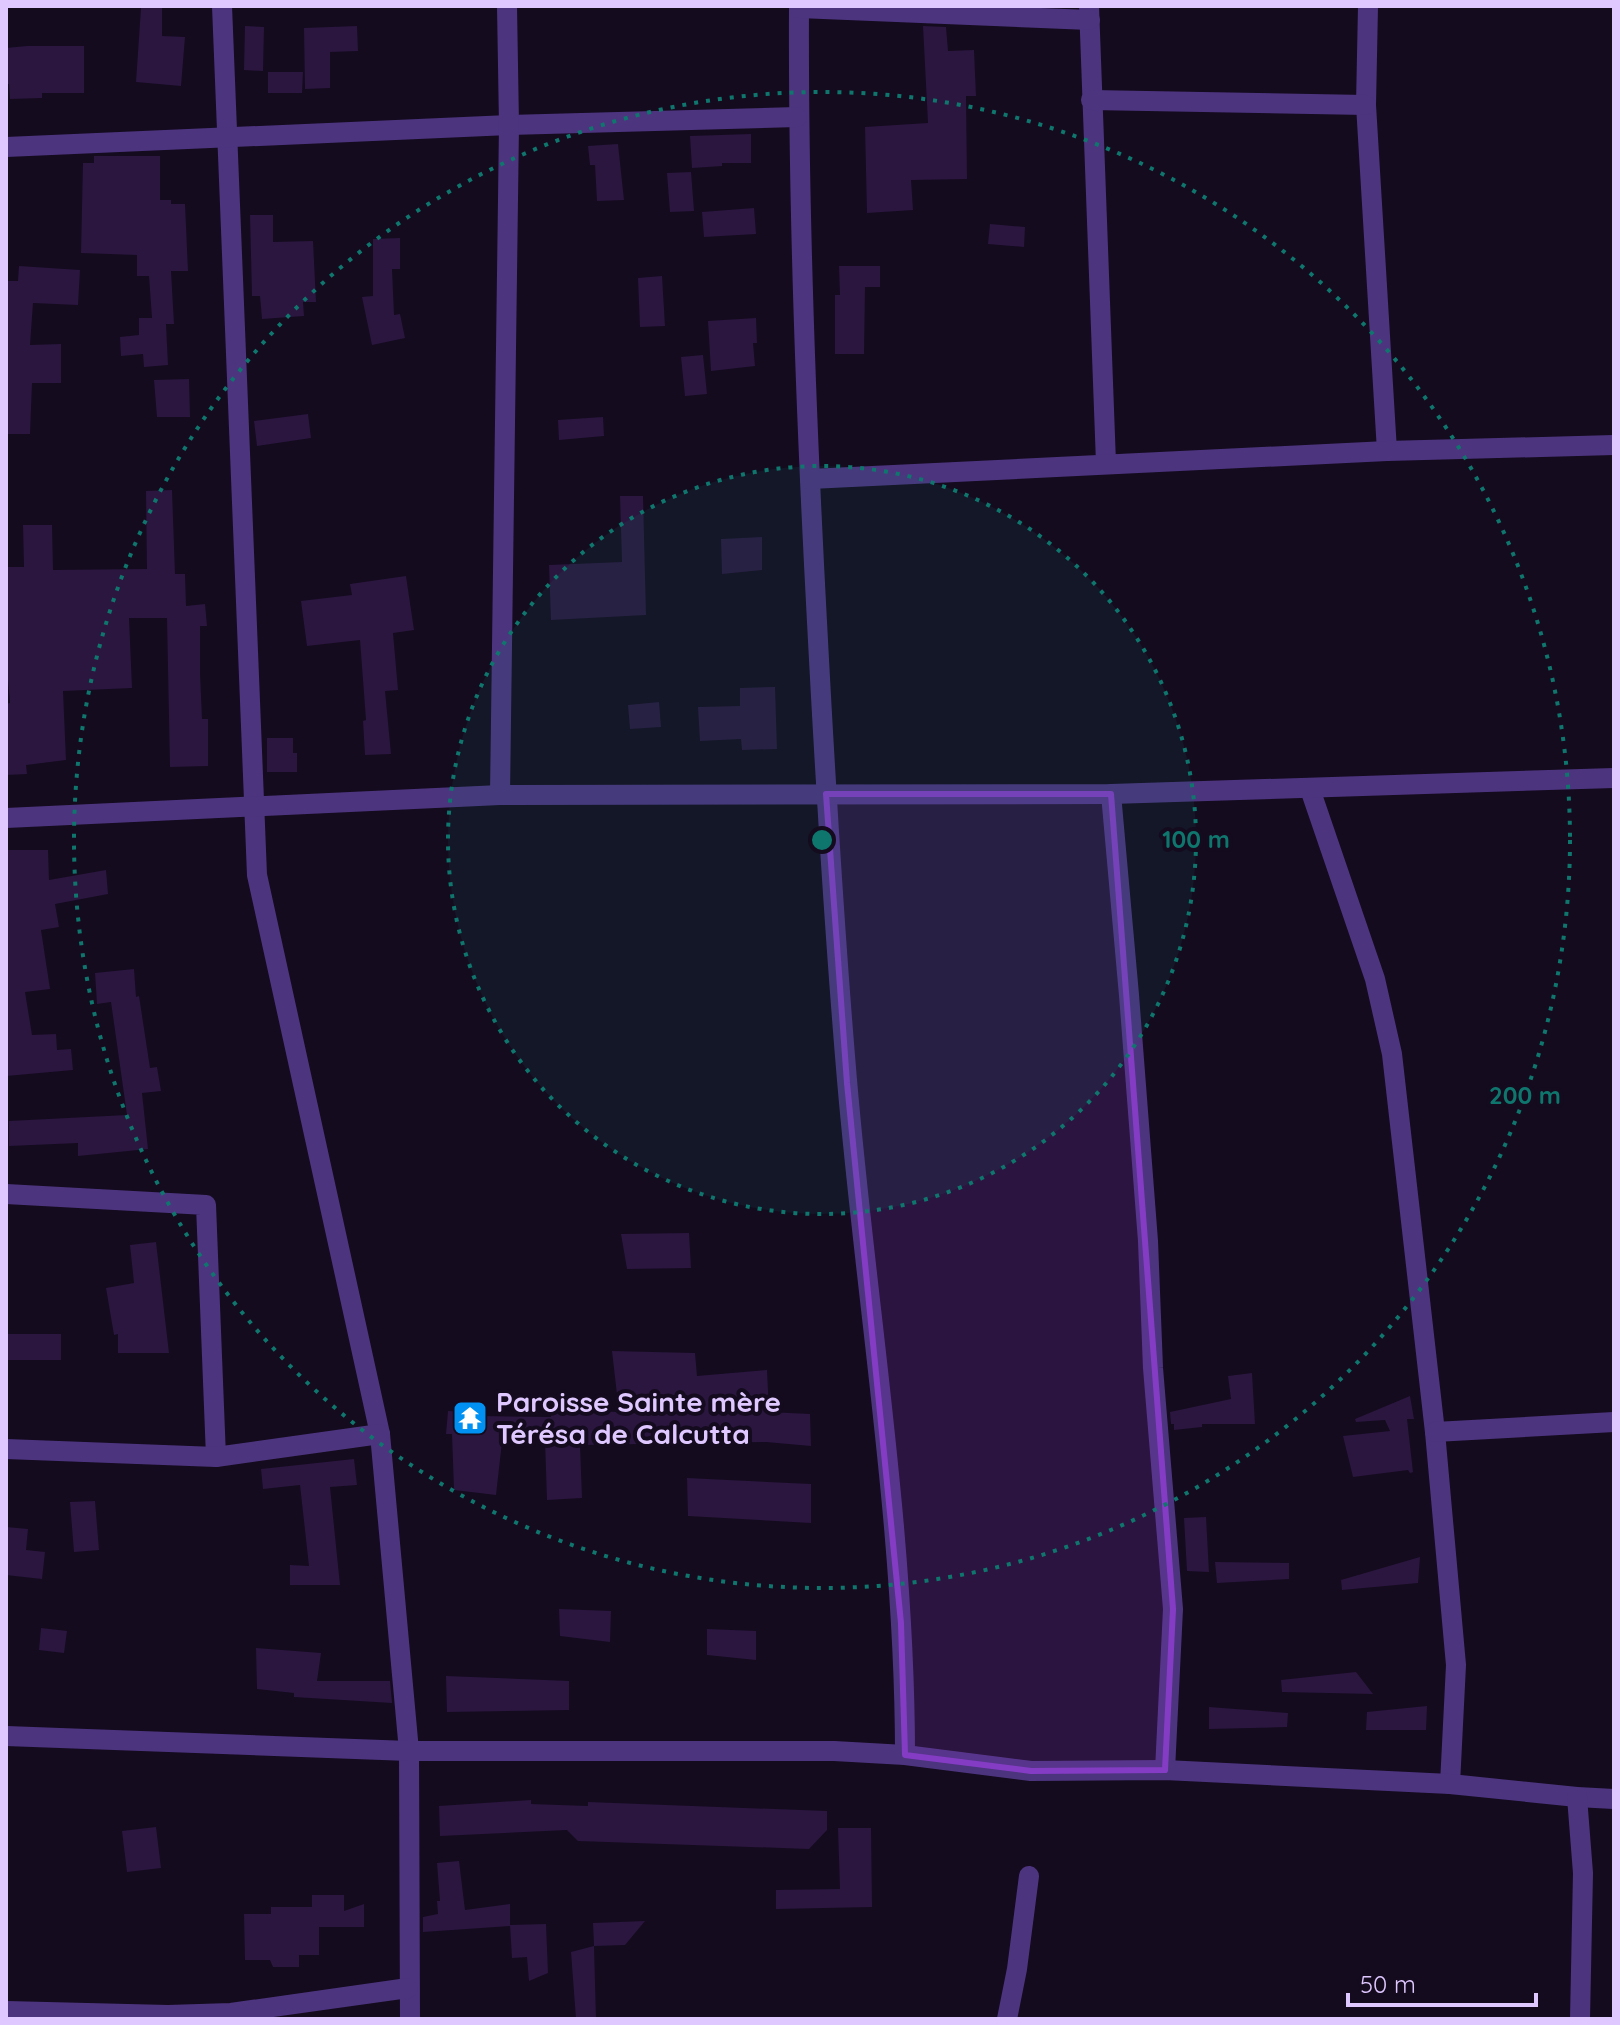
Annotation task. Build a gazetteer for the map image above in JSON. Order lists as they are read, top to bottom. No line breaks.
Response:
{"places":{"temple":["Paroisse Sainte mère Térésa de Calcutta"]},"scale_bar":"50 m","rings":["100 m","200 m"]}
